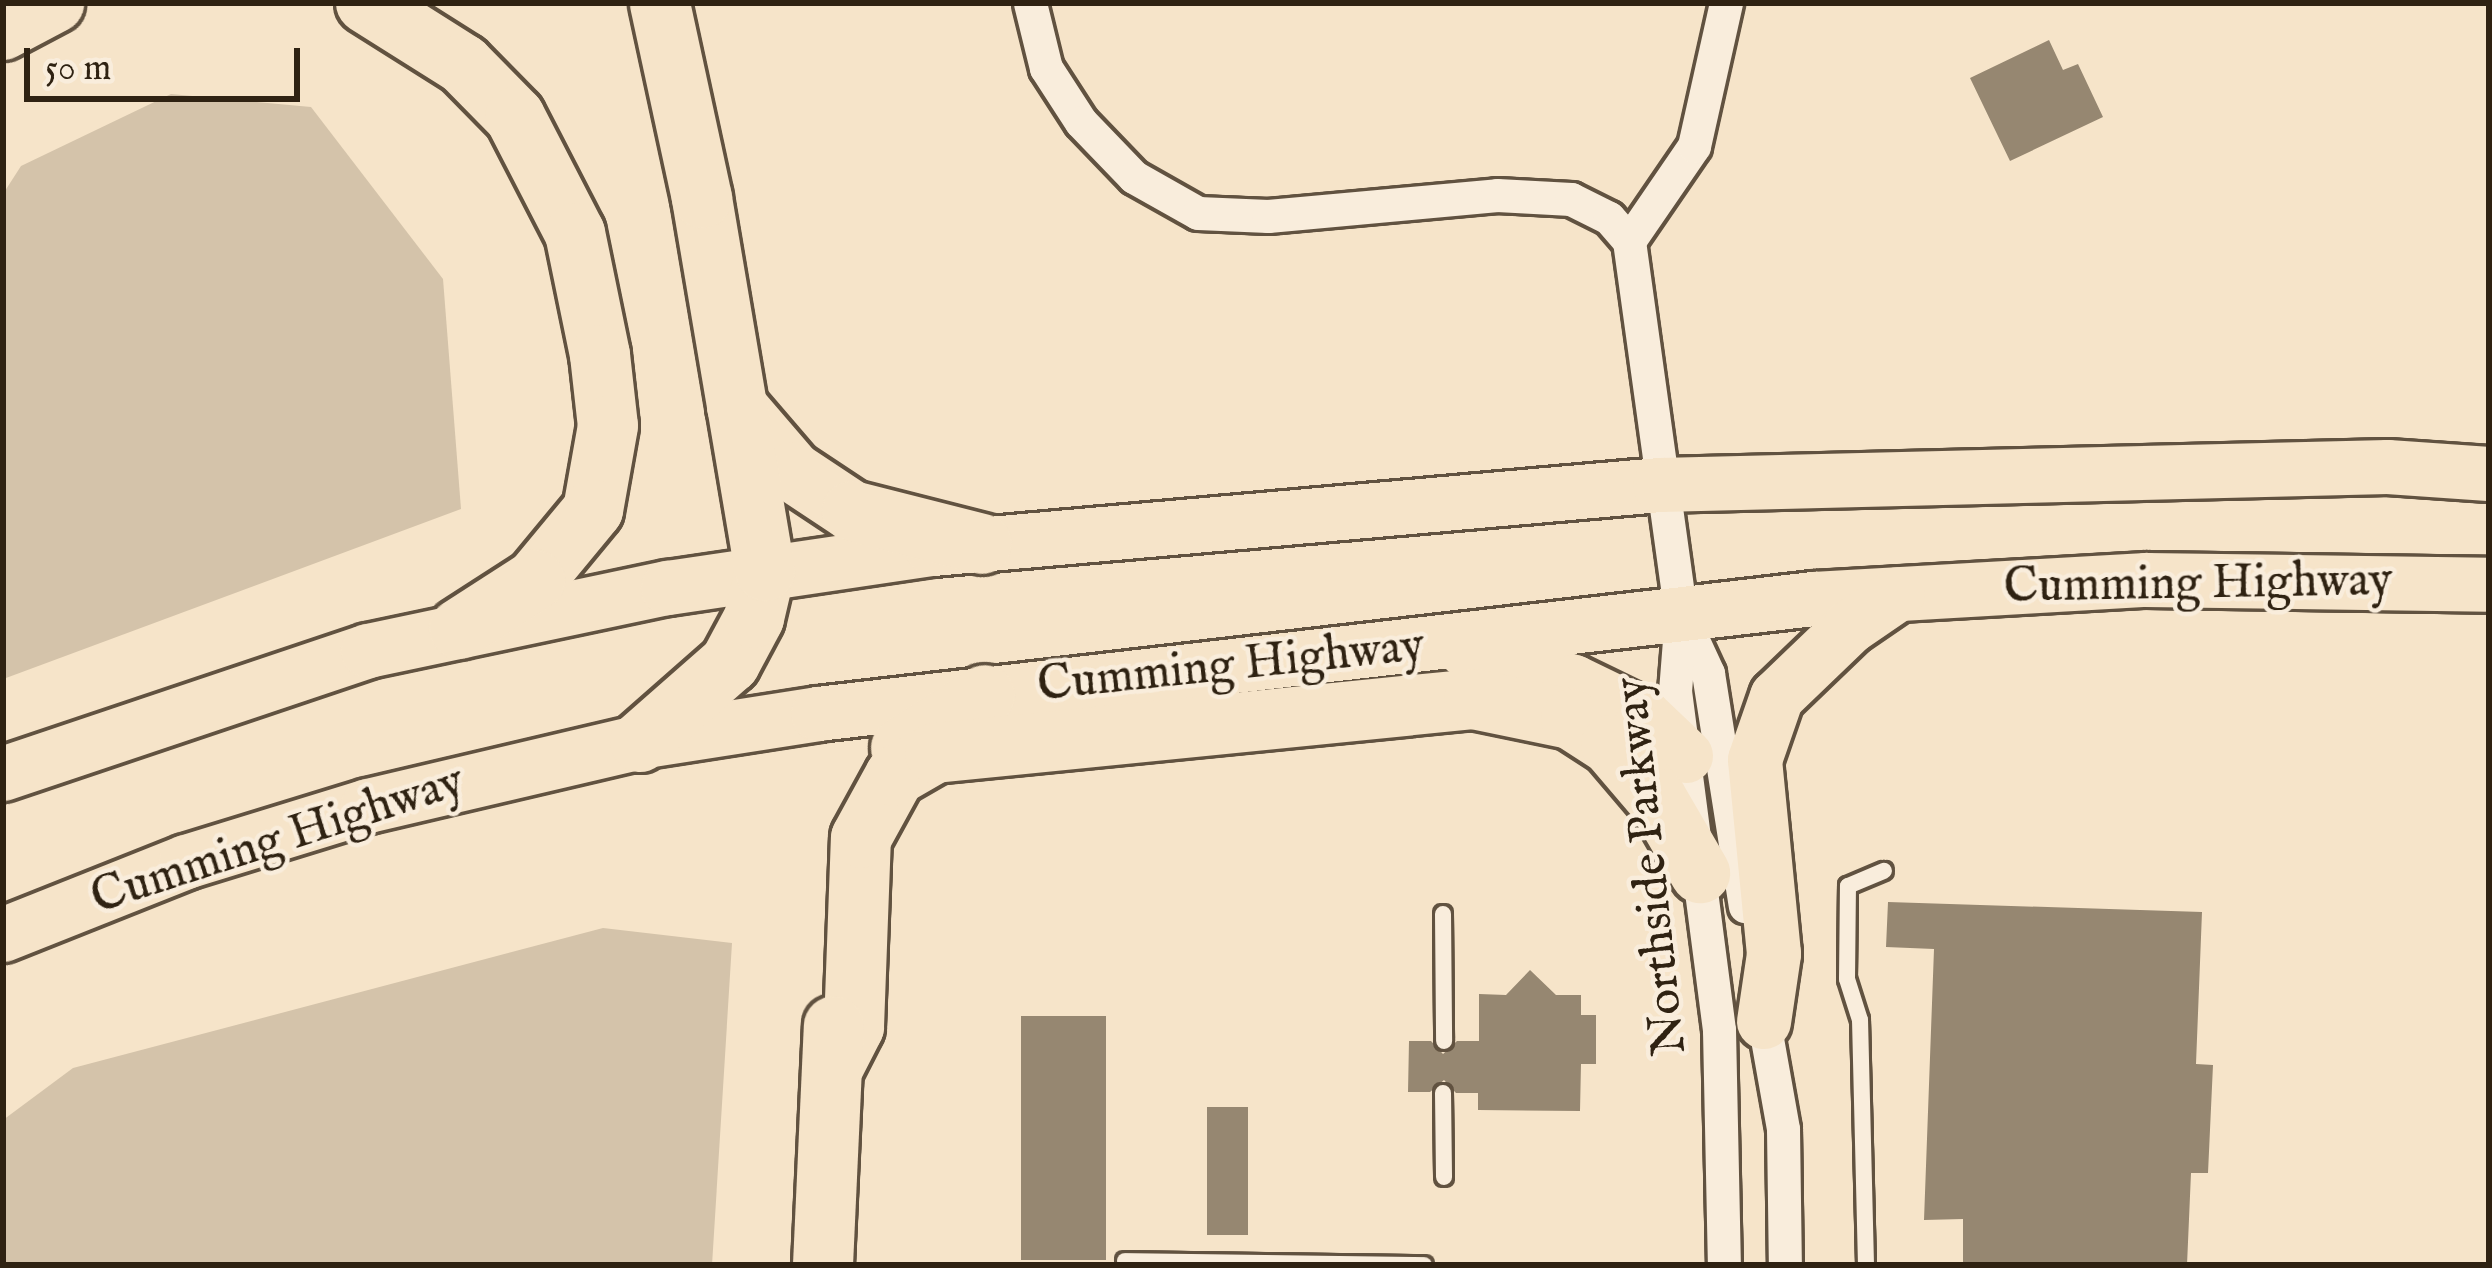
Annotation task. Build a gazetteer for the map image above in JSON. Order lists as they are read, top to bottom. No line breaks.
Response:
{"streets":{"main road":["Cumming Highway"],"street":["Northside Parkway"]},"crossings":[["Cumming Highway","Northside Parkway"]],"scale_bar":"50 m"}
